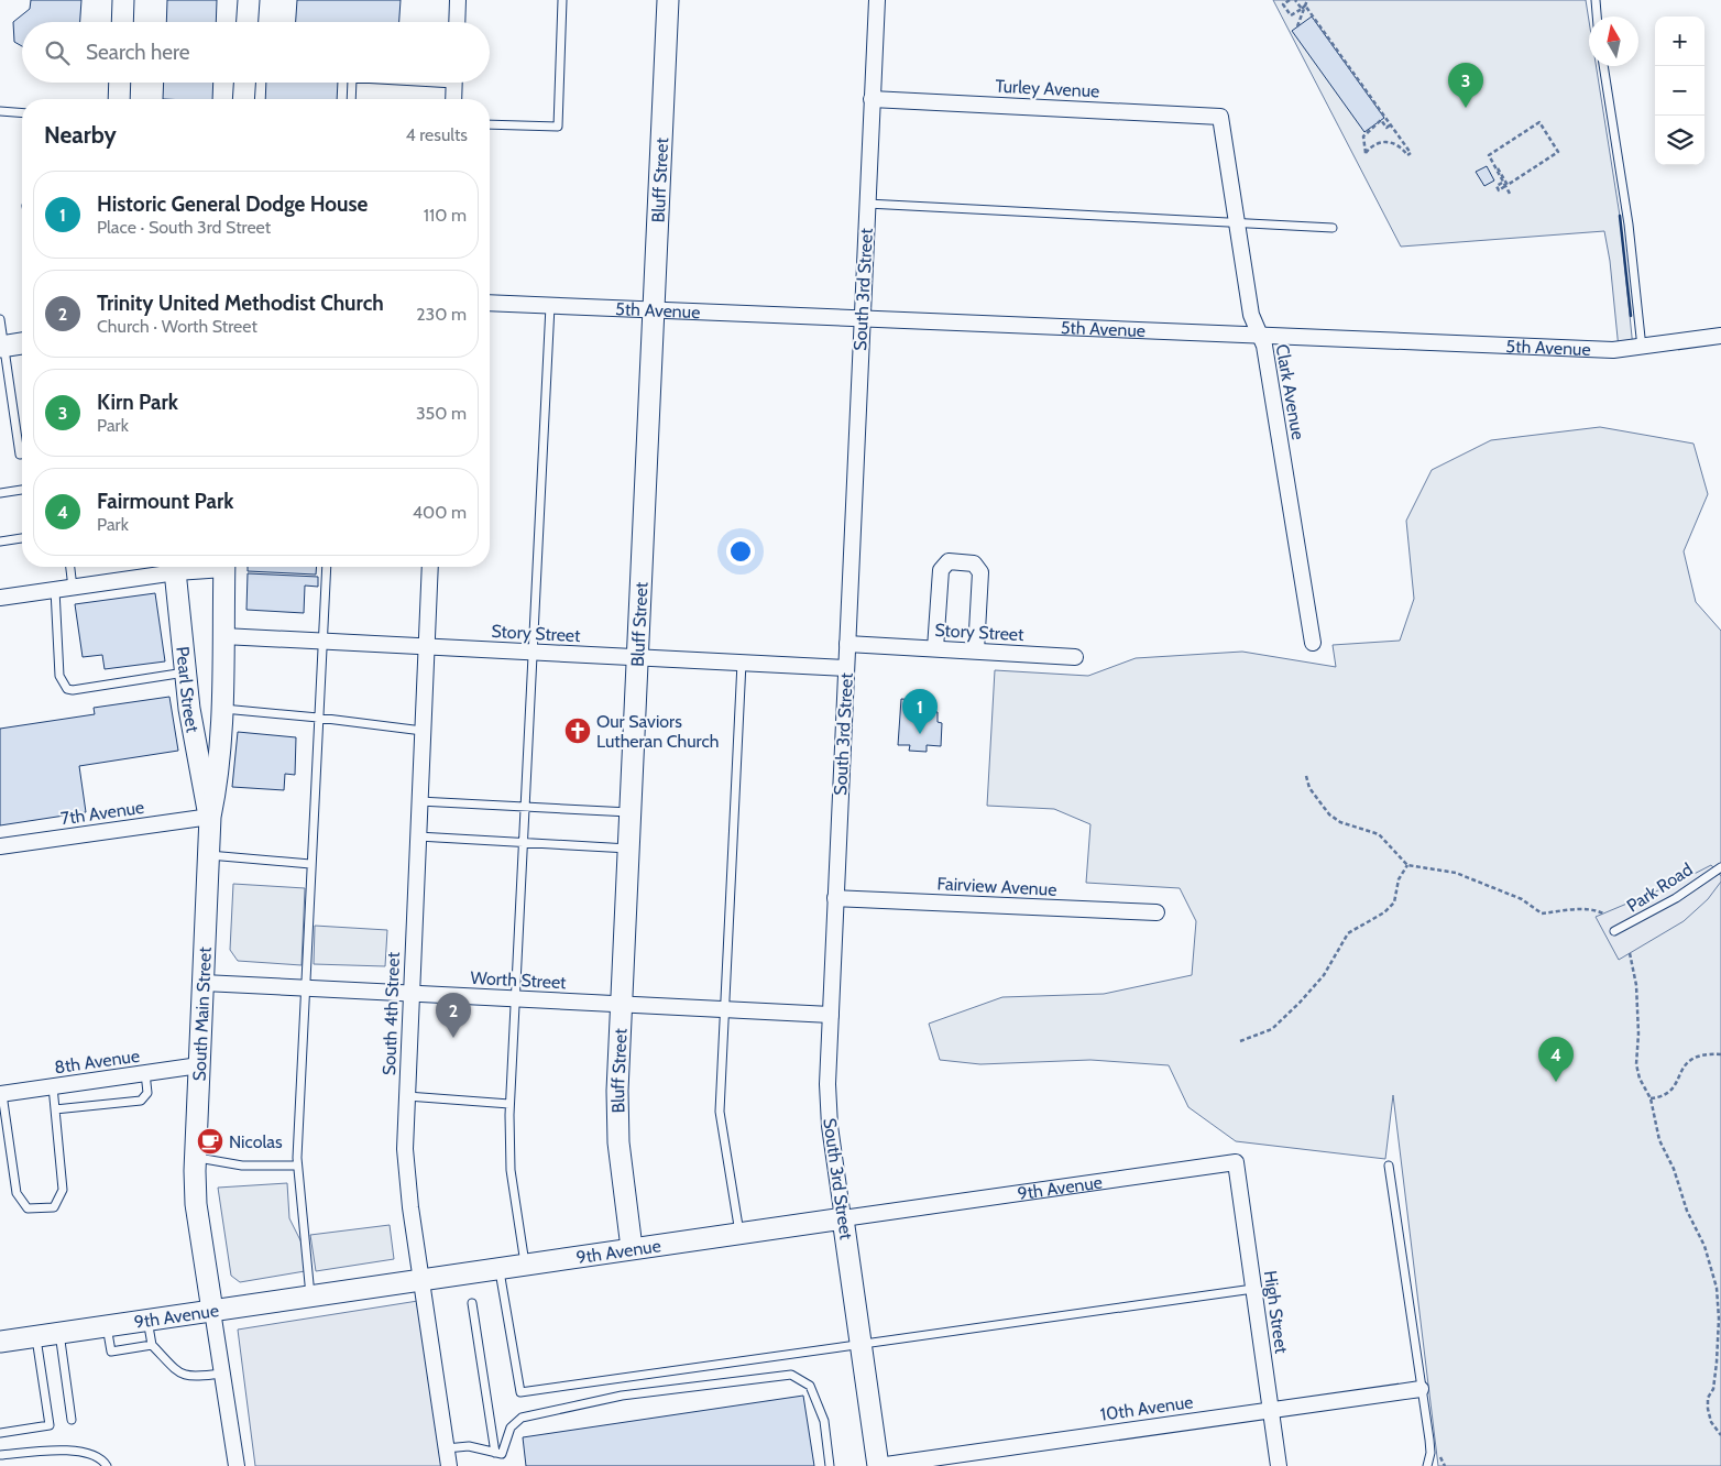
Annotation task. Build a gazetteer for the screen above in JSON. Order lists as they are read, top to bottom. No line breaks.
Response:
{"streets":{"main road":["Bluff Street","South 3rd Street","Pearl Street","South Main Street","9th Avenue"],"street":["Turley Avenue","5th Avenue","Clark Avenue","Story Street","7th Avenue","Fairview Avenue","Worth Street","South 4th Street","8th Avenue","High Street","10th Avenue"],"lane":["Park Road"]},"crossings":[["Turley Avenue","South 3rd Street"],["Turley Avenue","Clark Avenue"],["Bluff Street","5th Avenue"],["Bluff Street","Story Street"],["Bluff Street","Worth Street"],["Bluff Street","9th Avenue"],["South 3rd Street","5th Avenue"],["South 3rd Street","Story Street"],["South 3rd Street","Fairview Avenue"],["South 3rd Street","Worth Street"],["South 3rd Street","9th Avenue"],["South 3rd Street","10th Avenue"],["5th Avenue","Clark Avenue"],["Story Street","South Main Street"],["Story Street","South 4th Street"],["Pearl Street","7th Avenue"],["Pearl Street","South Main Street"],["7th Avenue","South Main Street"],["Worth Street","South Main Street"],["Worth Street","South 4th Street"],["South Main Street","8th Avenue"],["South Main Street","9th Avenue"],["South 4th Street","9th Avenue"],["9th Avenue","High Street"],["High Street","10th Avenue"]],"places":{"church":["Our Saviors Lutheran Church"],"cafe":["Nicolas"]},"north":"top","page":{"map_buttons":["+","−"],"search":"Search here","pins":["3","1","2","4"],"heading":["Nearby","4 results"],"list":[{"mark":"1","name":"Historic General Dodge House","note":"Place · South 3rd Street","value":"110 m"},{"mark":"2","name":"Trinity United Methodist Church","note":"Church · Worth Street","value":"230 m"},{"mark":"3","name":"Kirn Park","note":"Park","value":"350 m"},{"mark":"4","name":"Fairmount Park","note":"Park","value":"400 m"}]}}
